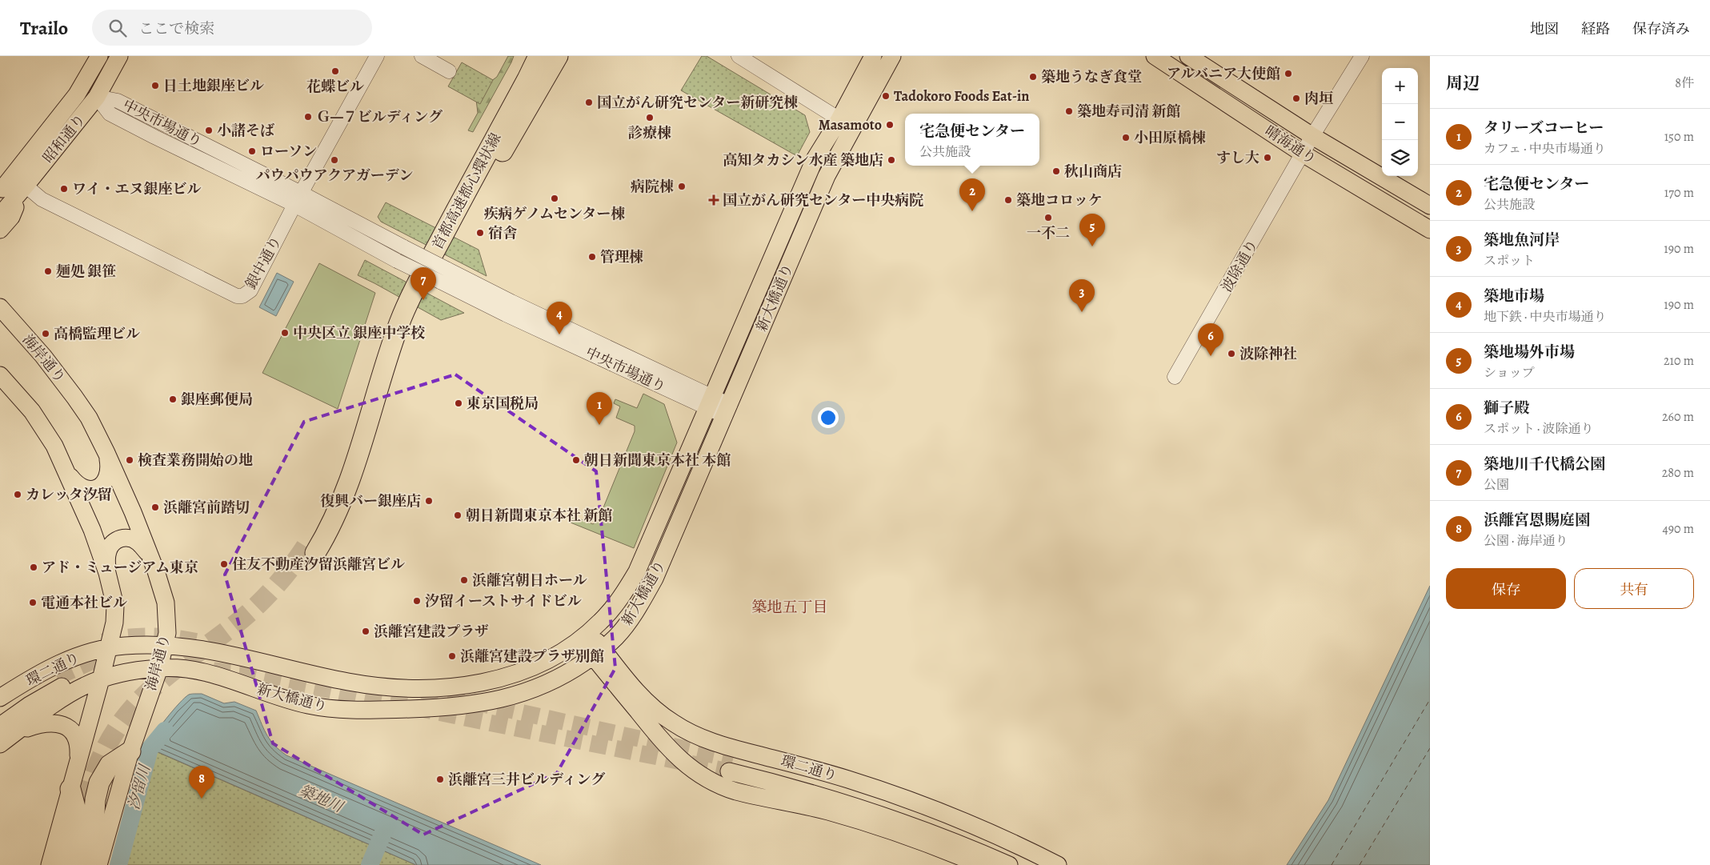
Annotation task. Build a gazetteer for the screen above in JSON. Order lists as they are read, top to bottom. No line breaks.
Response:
{"streets":{"highway":["首都高速都心環状線"],"main road":["昭和通り","晴海通り","新大橋通り","海岸通り","環二通り"],"street":["中央市場通り","銀中通り","波除通り"]},"crossings":[["中央市場通り","昭和通り"],["中央市場通り","銀中通り"],["中央市場通り","新大橋通り"],["昭和通り","銀中通り"],["晴海通り","波除通り"],["新大橋通り","海岸通り"],["新大橋通り","環二通り"]],"districts":["築地五丁目"],"water":["汐留川","築地川"],"places":{"other":["花蝶ビル","アルバニア大使館","築地うなぎ食堂","日土地銀座ビル","Tadokoro Foods Eat-in","肉垣","国立がん研究センター新研究棟","築地寿司清 新館","Ｇ―７ビルディング","診療棟","Masamoto","小諸そば","小田原橋棟","ローソン","すし大","パウパウアクアガーデン","高知タカシン水産 築地店","秋山商店","病院棟","ワイ・エヌ銀座ビル","疾病ゲノムセンター棟","築地コロッケ","一不二","宿舎","管理棟","麺処 銀笹","中央区立 銀座中学校","高橋監理ビル","波除神社","銀座郵便局","東京国税局","検査業務開始の地","朝日新聞東京本社 本館","カレッタ汐留","復興バー銀座店","浜離宮前踏切","朝日新聞東京本社 新館","住友不動産汐留浜離宮ビル","アド・ミュージアム東京","浜離宮朝日ホール","汐留イーストサイドビル","電通本社ビル","浜離宮建設プラザ","浜離宮建設プラザ別館","浜離宮三井ビルディング"],"health":["国立がん研究センター中央病院"]},"page":{"header":"Trailo","search":"ここで検索","nav":["地図","経路","保存済み"],"heading":["周辺","8件"],"map_buttons":["+","−"],"list":[{"mark":"1","name":"タリーズコーヒー","note":"カフェ · 中央市場通り","value":"150 m"},{"mark":"2","name":"宅急便センター","note":"公共施設","value":"170 m"},{"mark":"3","name":"築地魚河岸","note":"スポット","value":"190 m"},{"mark":"4","name":"築地市場","note":"地下鉄 · 中央市場通り","value":"190 m"},{"mark":"5","name":"築地場外市場","note":"ショップ","value":"210 m"},{"mark":"6","name":"獅子殿","note":"スポット · 波除通り","value":"260 m"},{"mark":"7","name":"築地川千代橋公園","note":"公園","value":"280 m"},{"mark":"8","name":"浜離宮恩賜庭園","note":"公園 · 海岸通り","value":"490 m"}],"popup":["宅急便センター","公共施設"],"pins":["2","5","7","3","4","6","1","8"],"buttons":["保存","共有"]}}
